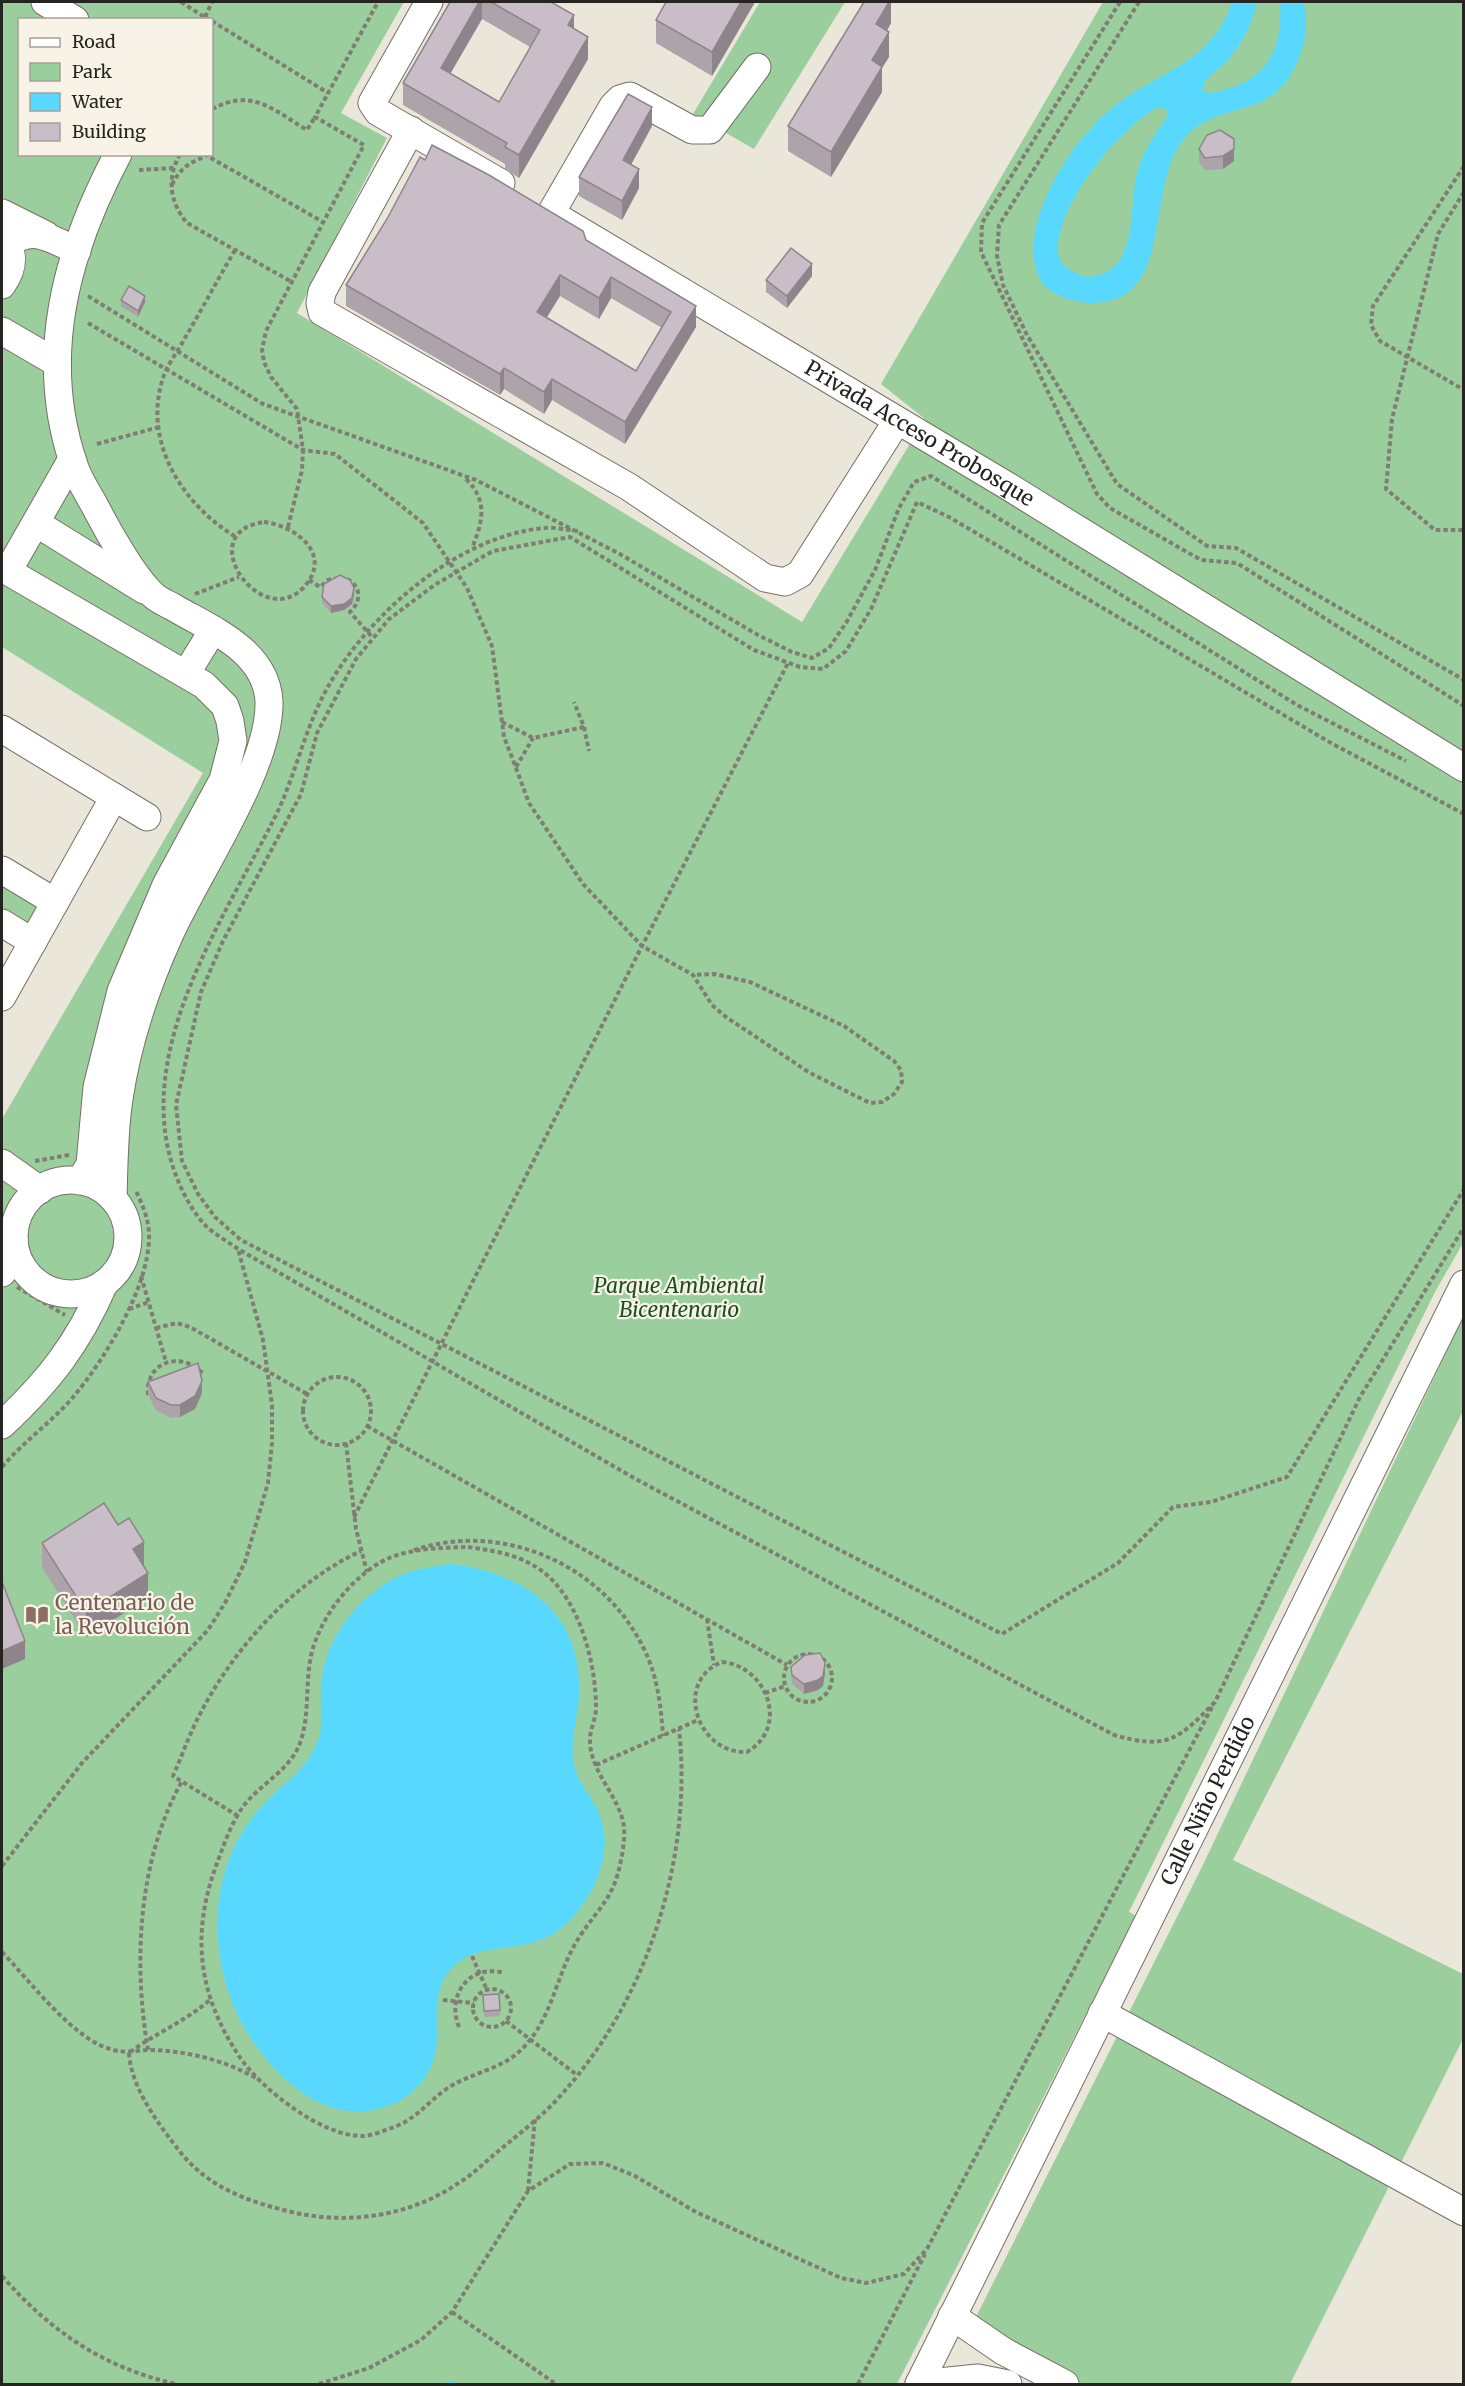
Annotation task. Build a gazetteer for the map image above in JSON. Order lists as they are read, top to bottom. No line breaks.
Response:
{"streets":{"street":["Privada Acceso Probosque","Calle Niño Perdido"]},"parks":["Parque Ambiental Bicentenario"],"places":{"library":["Centenario de la Revolución"]},"legend":["Road","Park","Water","Building"]}
